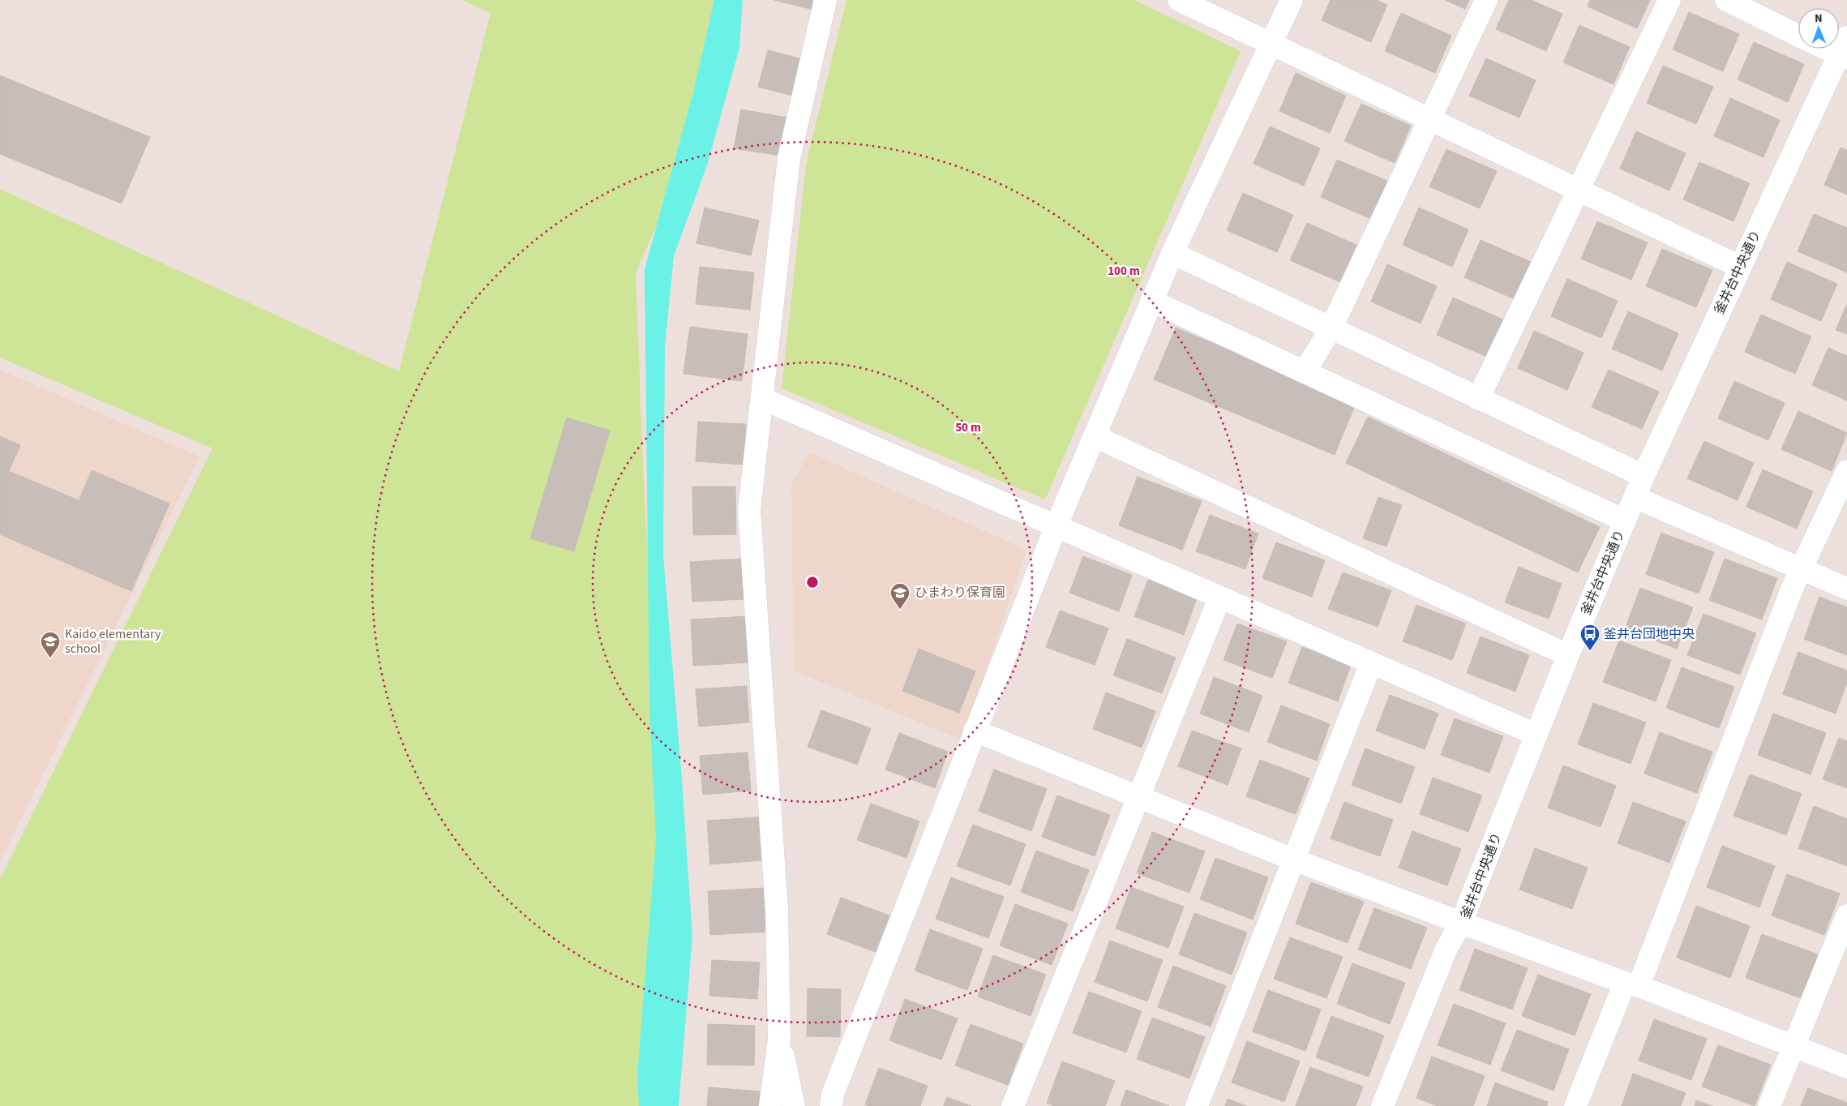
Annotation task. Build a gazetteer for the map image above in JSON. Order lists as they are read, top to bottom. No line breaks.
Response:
{"streets":{"street":["釜井台中央通り"]},"places":{"school or university":["ひまわり保育園","Kaido elementary school"],"bus stop":["釜井台団地中央"]},"north":"top","rings":["100 m","50 m"]}
